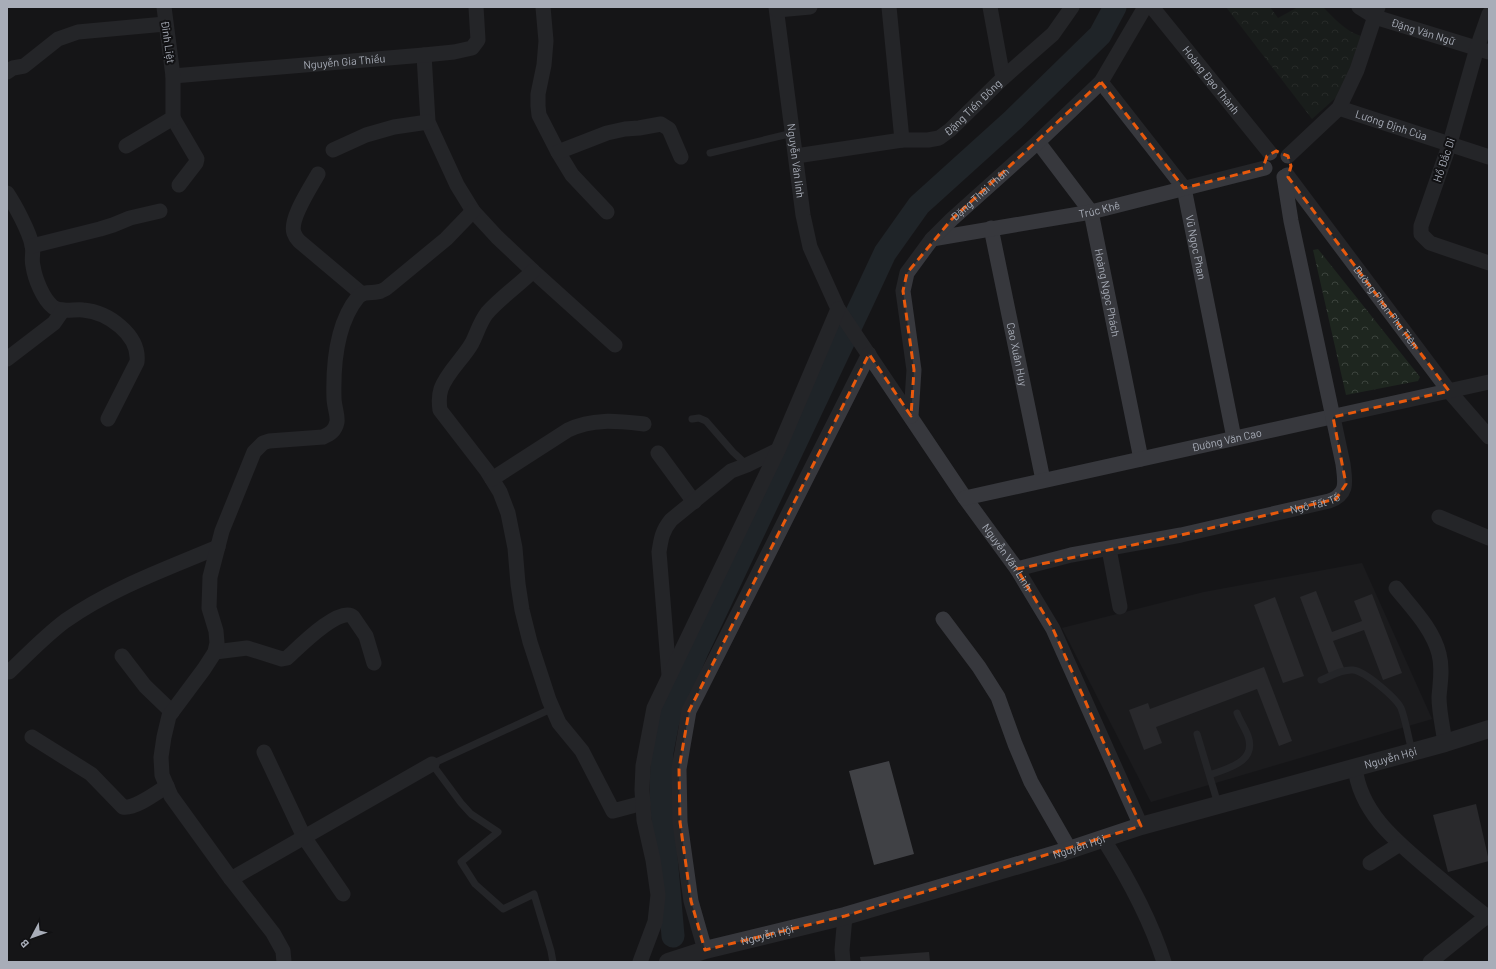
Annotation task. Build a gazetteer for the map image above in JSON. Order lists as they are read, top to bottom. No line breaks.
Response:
{"streets":{"street":["Đặng Văn Ngữ","Đinh Liệt","Nguyễn Gia Thiều","Hoàng Đạo Thành","Đặng Tiến Đông","Lương Định Của","Hồ Đắc Di","Nguyễn Văn linh","Đặng Thái Thân","Trúc Khê","Vũ Ngọc Phan","Hoàng Ngọc Phách","Đường Phan Phu Tiên","Cao Xuân Huy","Đường Văn Cao","Ngô Tất Tố","Nguyễn Văn Linh","Nguyễn Hội"]},"crossings":[["Đặng Văn Ngữ","Hồ Đắc Di"],["Đinh Liệt","Nguyễn Gia Thiều"],["Hoàng Đạo Thành","Trúc Khê"],["Hoàng Đạo Thành","Đường Phan Phu Tiên"],["Hoàng Đạo Thành","Ngô Tất Tố"],["Đặng Tiến Đông","Nguyễn Văn linh"],["Lương Định Của","Hồ Đắc Di"],["Nguyễn Văn linh","Nguyễn Văn Linh"],["Đặng Thái Thân","Trúc Khê"],["Đặng Thái Thân","Vũ Ngọc Phan"],["Đặng Thái Thân","Hoàng Ngọc Phách"],["Đặng Thái Thân","Nguyễn Văn Linh"],["Trúc Khê","Vũ Ngọc Phan"],["Trúc Khê","Hoàng Ngọc Phách"],["Trúc Khê","Đường Phan Phu Tiên"],["Trúc Khê","Cao Xuân Huy"],["Trúc Khê","Ngô Tất Tố"],["Vũ Ngọc Phan","Đường Văn Cao"],["Hoàng Ngọc Phách","Đường Văn Cao"],["Đường Phan Phu Tiên","Đường Văn Cao"],["Đường Phan Phu Tiên","Ngô Tất Tố"],["Cao Xuân Huy","Đường Văn Cao"],["Đường Văn Cao","Ngô Tất Tố"],["Đường Văn Cao","Nguyễn Văn Linh"],["Ngô Tất Tố","Nguyễn Văn Linh"],["Nguyễn Văn Linh","Nguyễn Hội"]],"north":"bottom left"}
